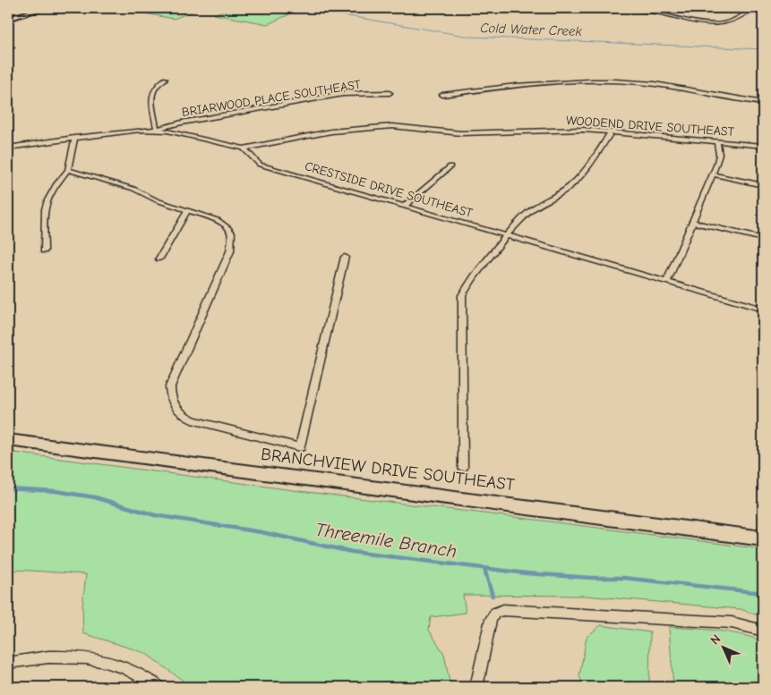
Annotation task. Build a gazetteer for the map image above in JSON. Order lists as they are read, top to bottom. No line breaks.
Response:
{"streets":{"main road":["BRANCHVIEW DRIVE SOUTHEAST"],"street":["BRIARWOOD PLACE SOUTHEAST","WOODEND DRIVE SOUTHEAST","CRESTSIDE DRIVE SOUTHEAST"]},"crossings":[["WOODEND DRIVE SOUTHEAST","CRESTSIDE DRIVE SOUTHEAST"]],"water":["Cold Water Creek","Threemile Branch"],"north":"top left"}
